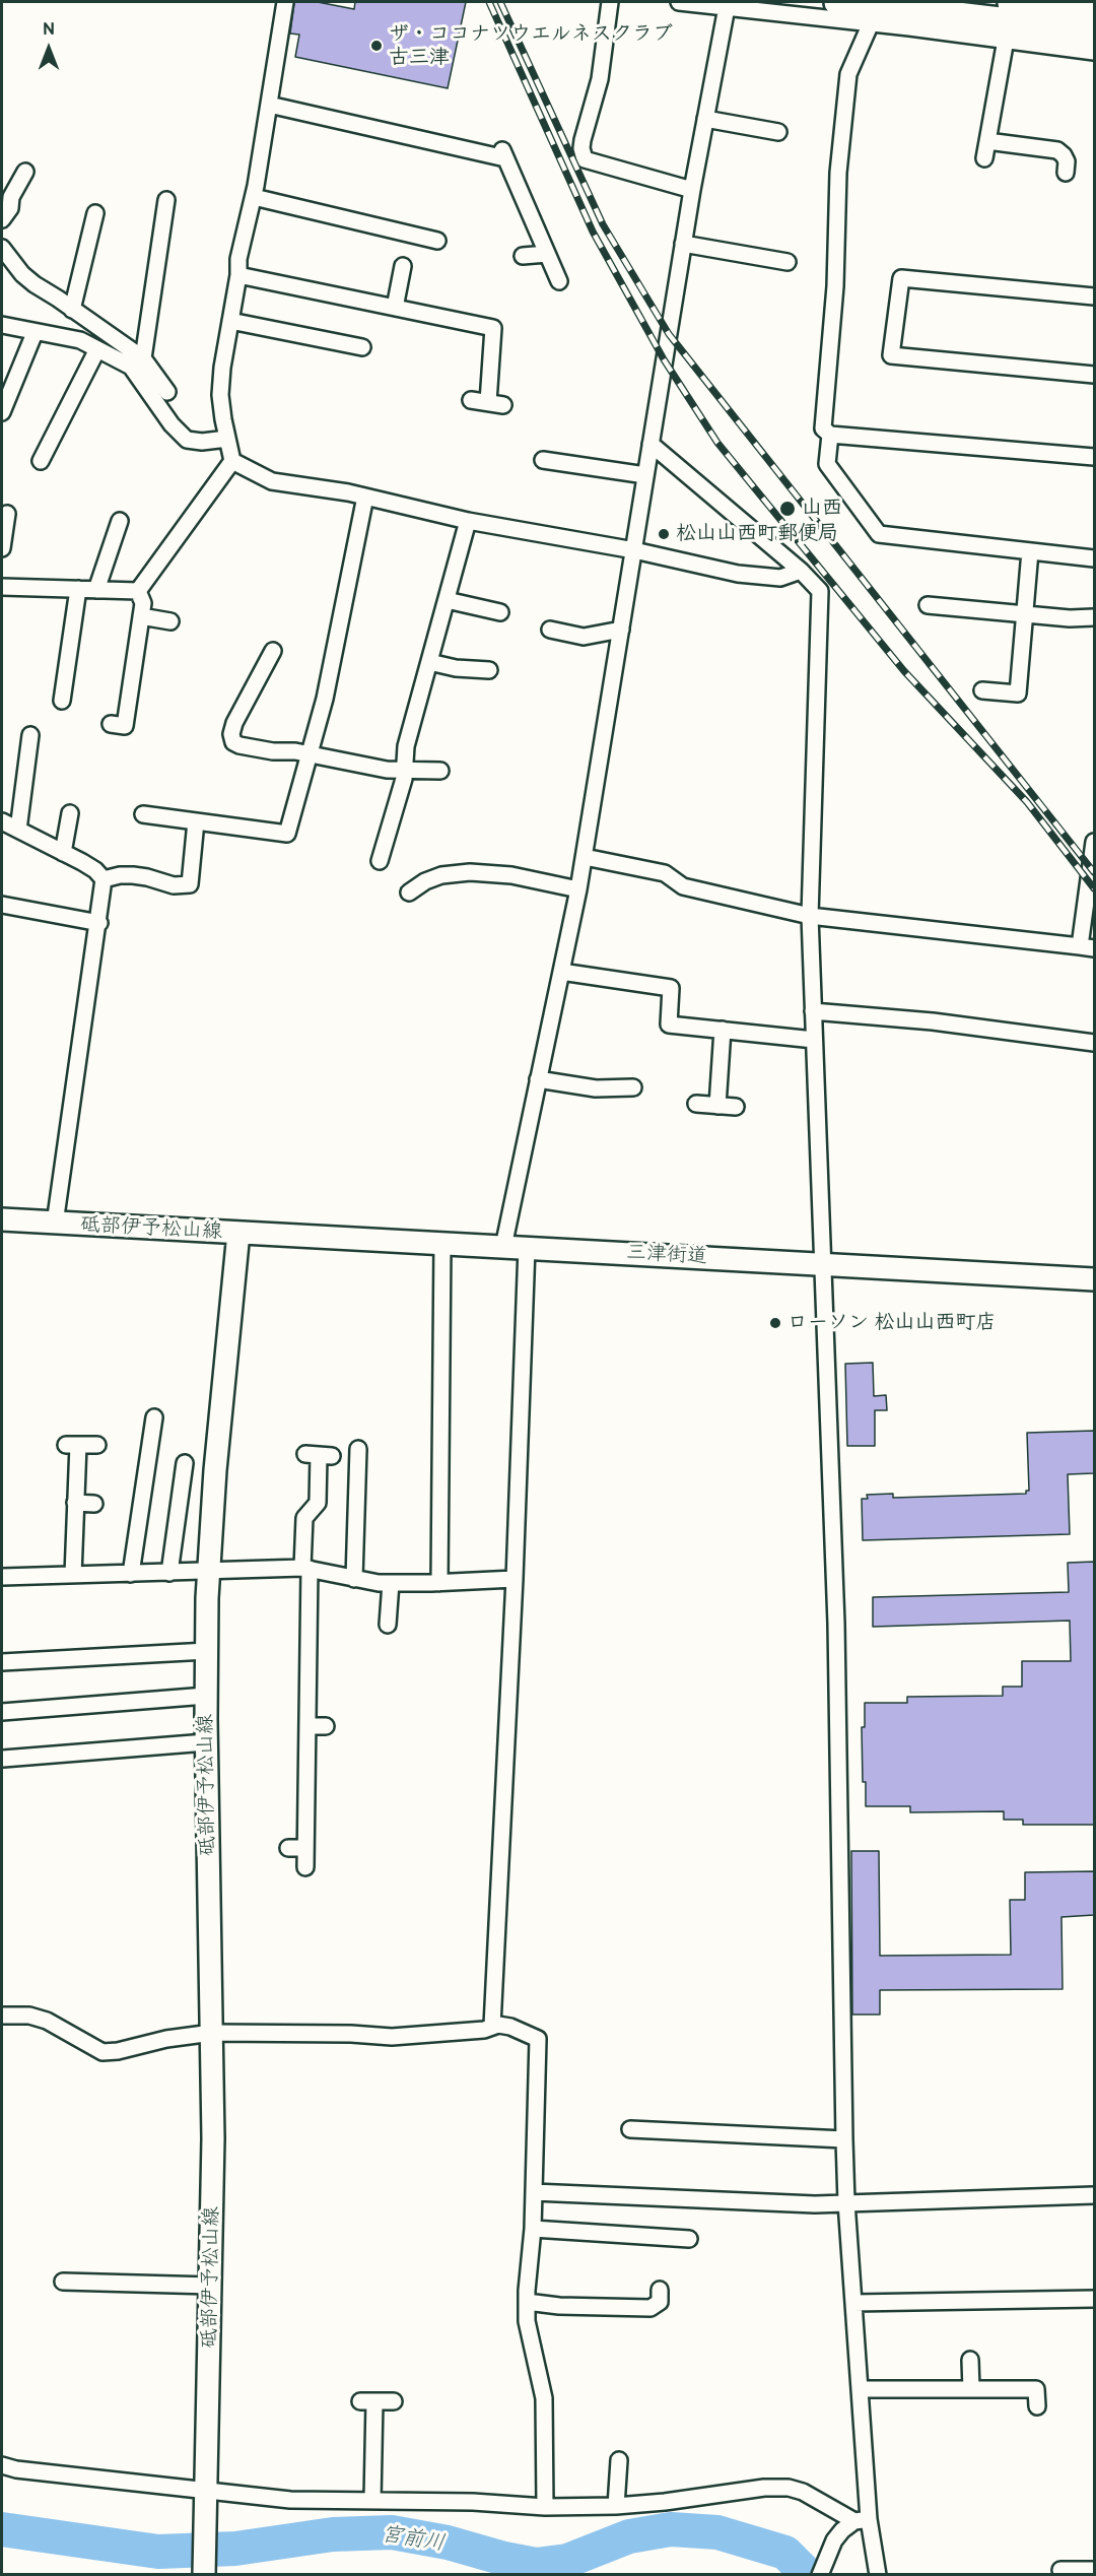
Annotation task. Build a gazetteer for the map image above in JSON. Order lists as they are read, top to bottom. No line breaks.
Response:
{"streets":{"main road":["砥部伊予松山線","三津街道"]},"crossings":[["砥部伊予松山線","三津街道"]],"water":["宮前川"],"places":["ザ・ココナツウエルネスクラブ 古三津","山西","松山山西町郵便局","ローソン 松山山西町店"],"north":"top"}
